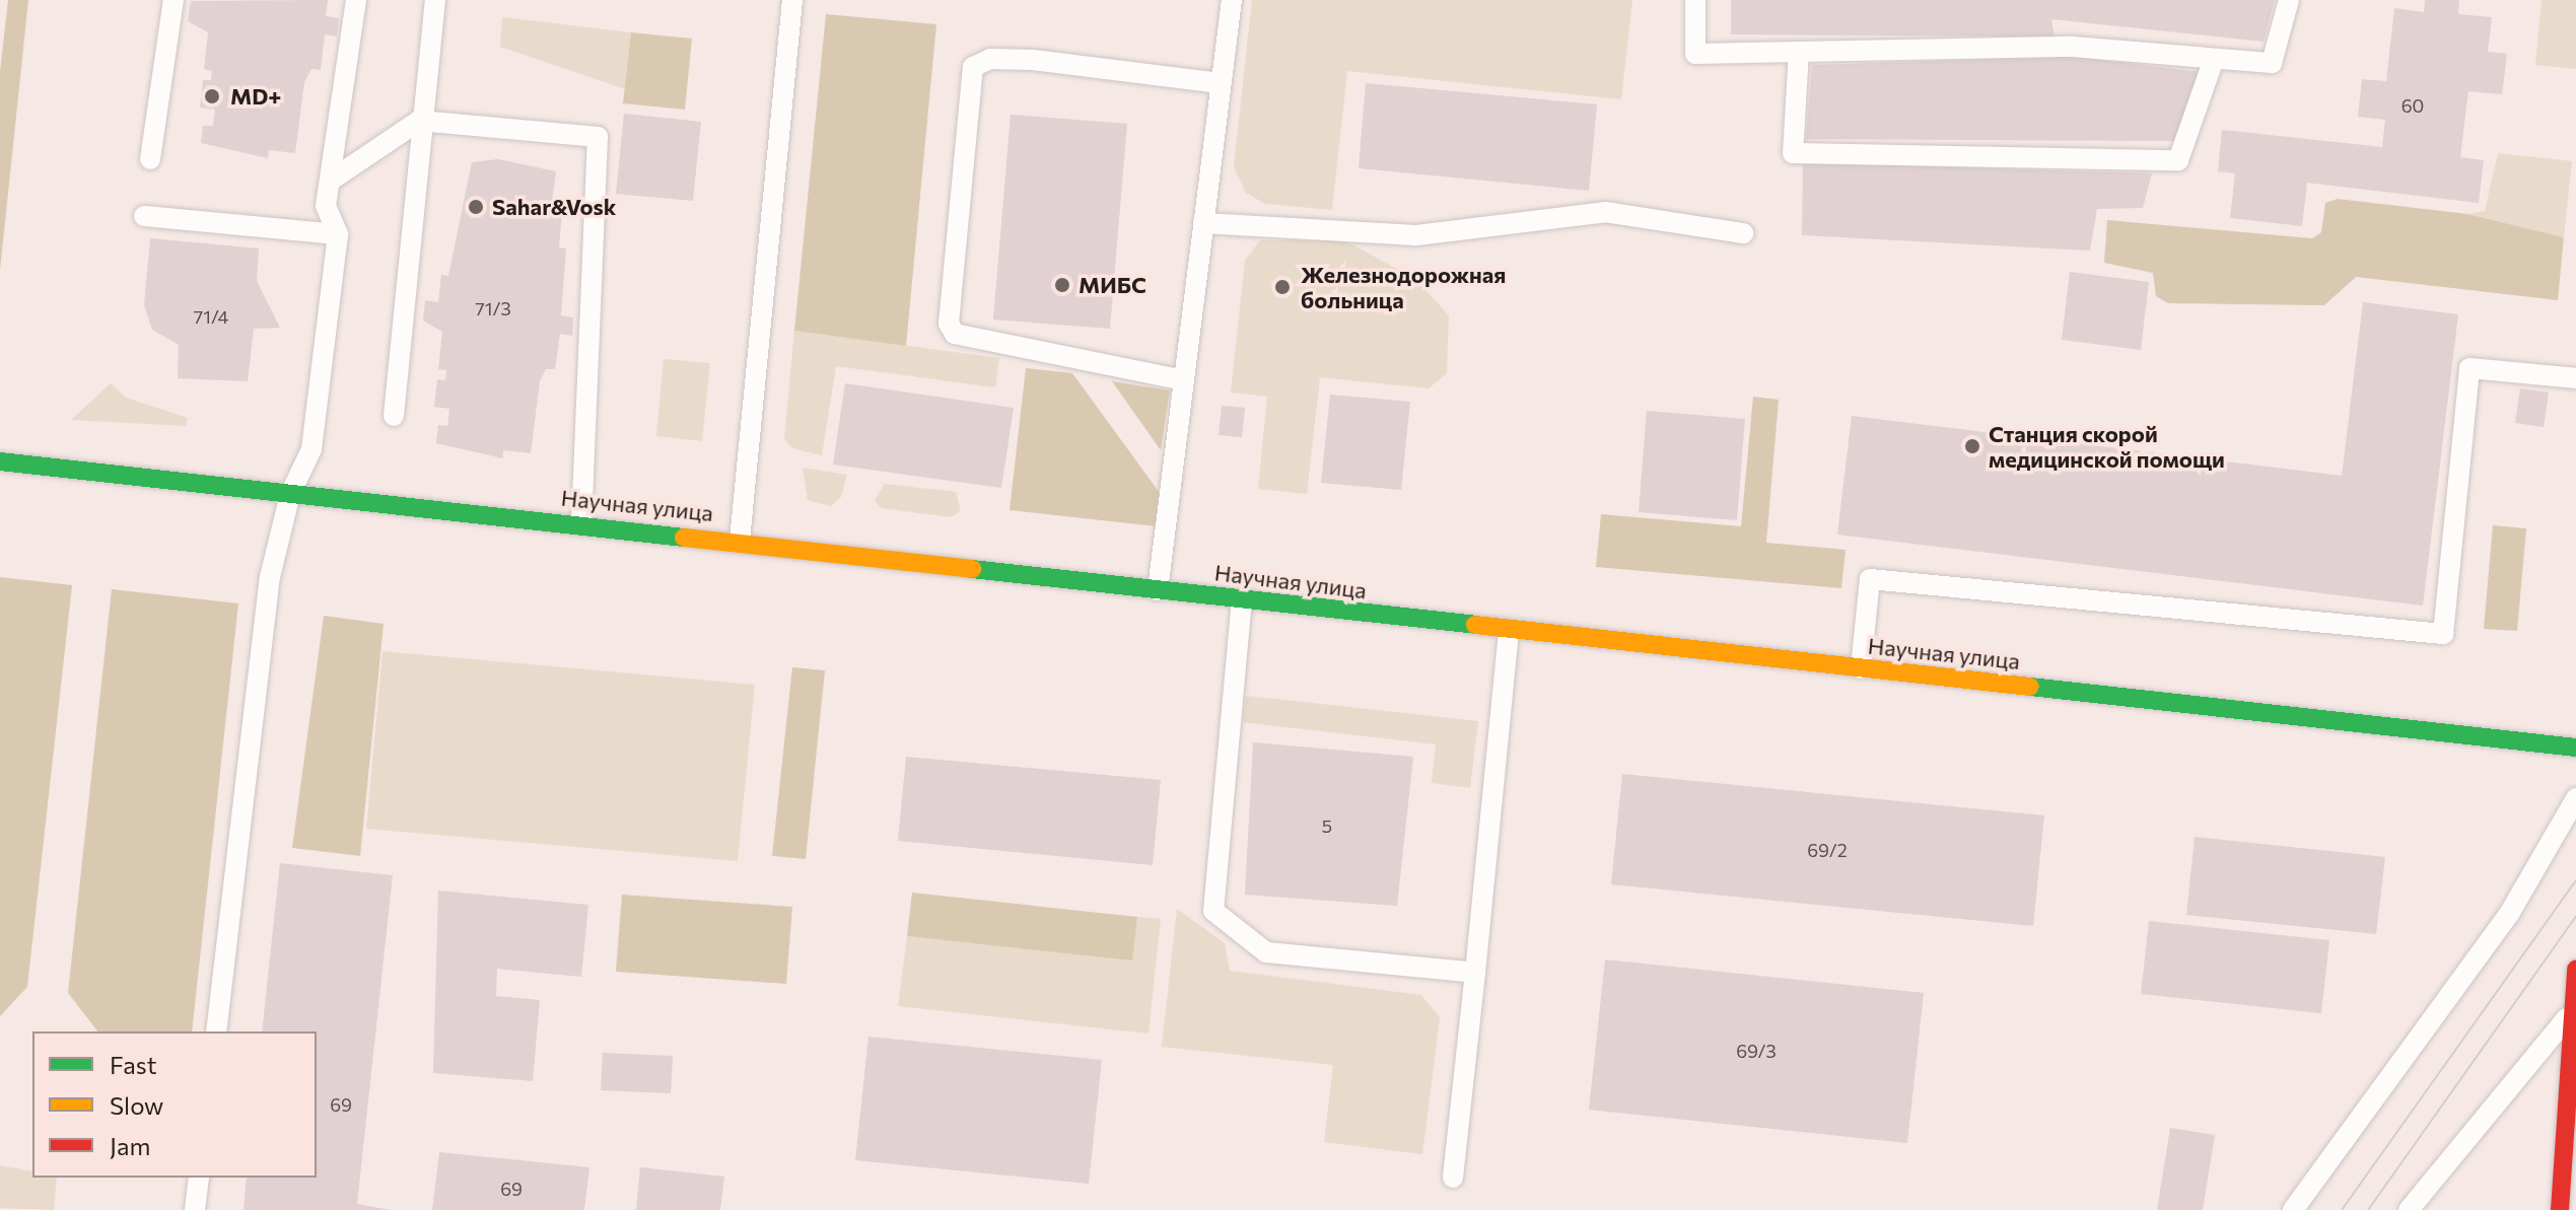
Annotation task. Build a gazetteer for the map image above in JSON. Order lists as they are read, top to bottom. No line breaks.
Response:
{"streets":{"street":["Научная улица"]},"places":["MD+","Sahar&Vosk","МИБС","Железнодорожная больница","Станция скорой медицинской помощи"],"house_numbers":["60","71/3","71/4","5","69/2","69/3","69","69"],"legend":["Fast","Slow","Jam"]}
